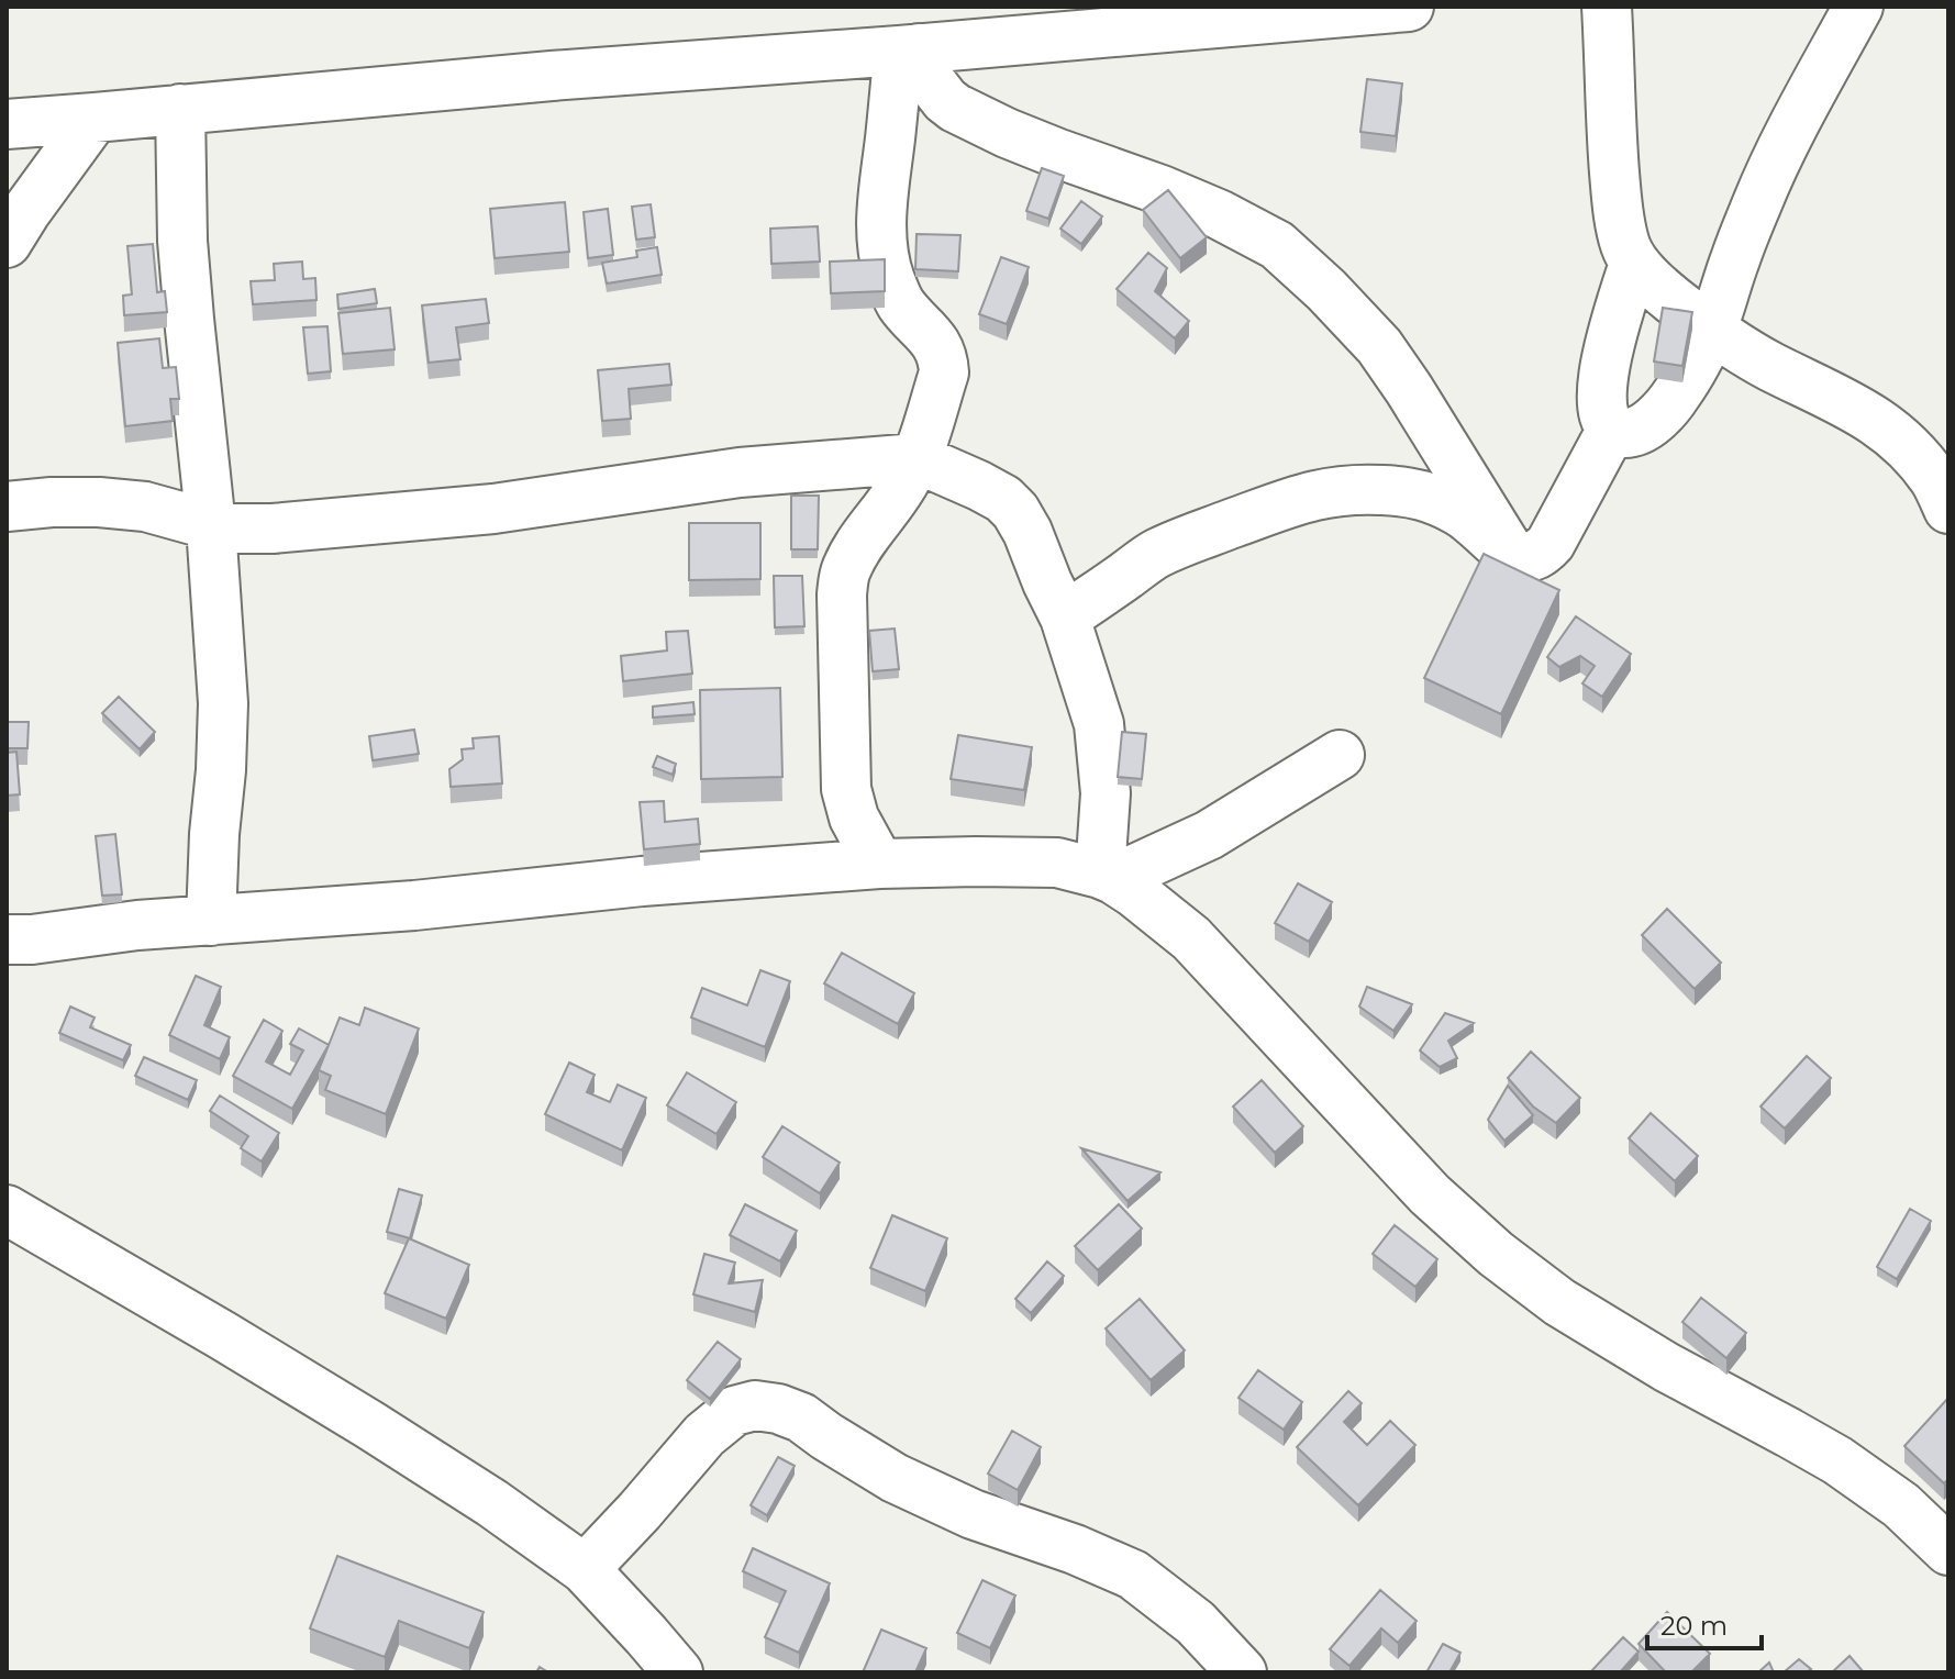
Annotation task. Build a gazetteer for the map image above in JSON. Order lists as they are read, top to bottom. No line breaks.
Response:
{"scale_bar":"20 m"}
